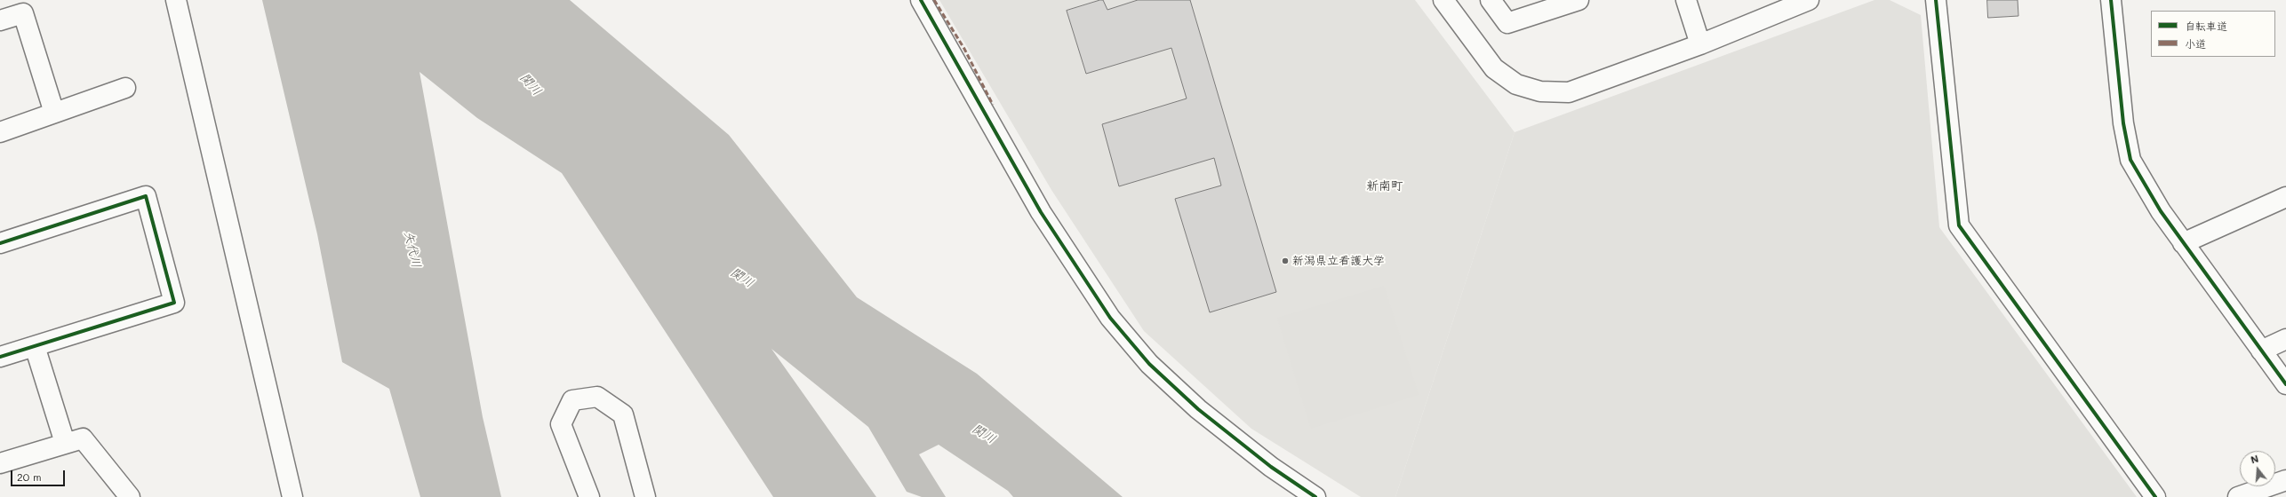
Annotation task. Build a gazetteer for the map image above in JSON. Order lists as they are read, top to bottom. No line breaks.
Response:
{"districts":["新南町"],"water":["関川","矢代川"],"places":["新潟県立看護大学"],"legend":["自転車道","小道"],"scale_bar":"20 m","north":"top"}
